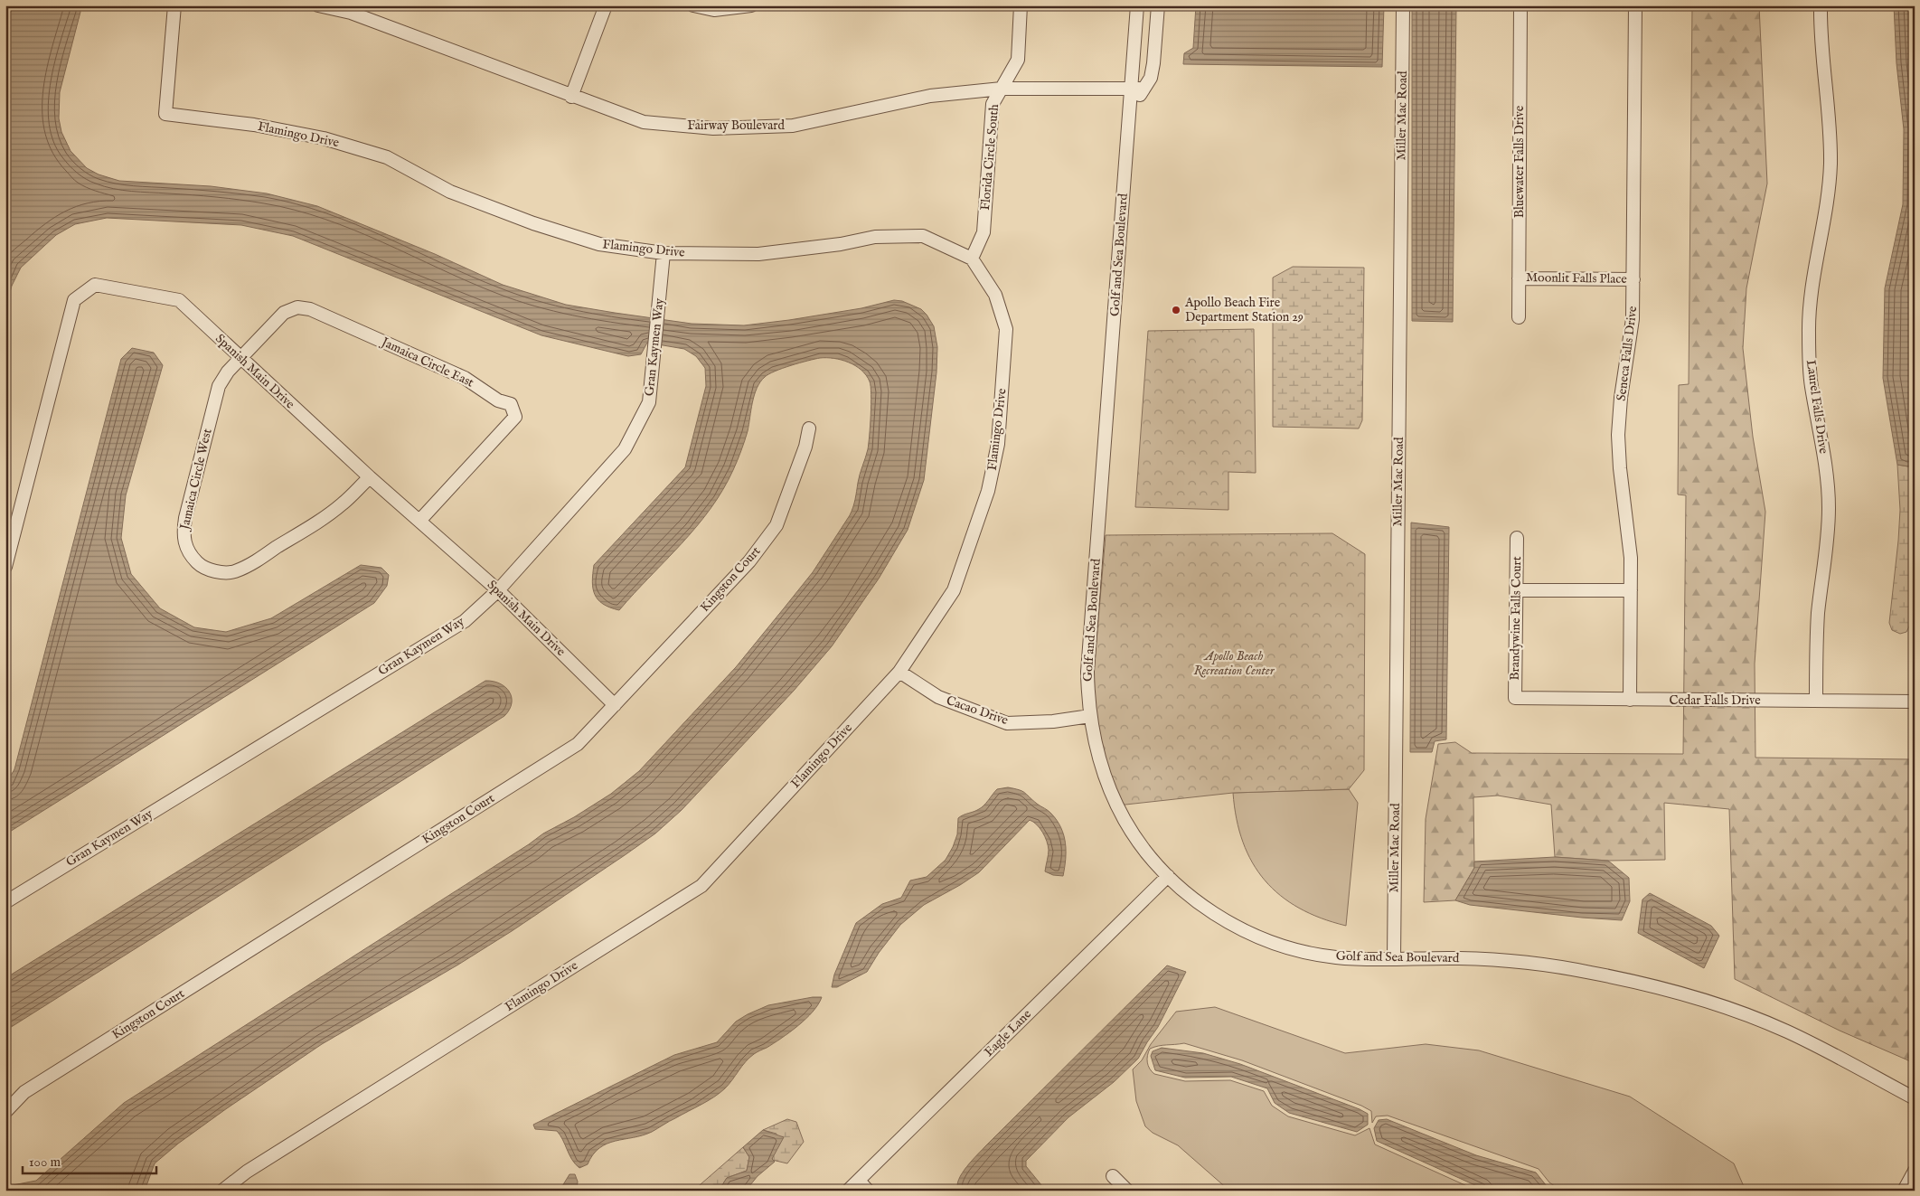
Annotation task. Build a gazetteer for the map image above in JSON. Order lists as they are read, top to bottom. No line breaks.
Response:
{"streets":{"street":["Miller Mac Road","Fairway Boulevard","Flamingo Drive","Florida Circle South","Bluewater Falls Drive","Golf and Sea Boulevard","Moonlit Falls Place","Gran Kaymen Way","Seneca Falls Drive","Jamaica Circle East","Spanish Main Drive","Laurel Falls Drive","Jamaica Circle West","Kingston Court","Brandywine Falls Court","Cedar Falls Drive","Cacao Drive","Eagle Lane"]},"crossings":[["Miller Mac Road","Golf and Sea Boulevard"],["Fairway Boulevard","Florida Circle South"],["Fairway Boulevard","Golf and Sea Boulevard"],["Flamingo Drive","Florida Circle South"],["Flamingo Drive","Gran Kaymen Way"],["Flamingo Drive","Cacao Drive"],["Bluewater Falls Drive","Moonlit Falls Place"],["Golf and Sea Boulevard","Cacao Drive"],["Golf and Sea Boulevard","Eagle Lane"],["Moonlit Falls Place","Seneca Falls Drive"],["Gran Kaymen Way","Spanish Main Drive"],["Seneca Falls Drive","Cedar Falls Drive"],["Jamaica Circle East","Spanish Main Drive"],["Jamaica Circle East","Jamaica Circle West"],["Spanish Main Drive","Jamaica Circle West"],["Spanish Main Drive","Kingston Court"],["Laurel Falls Drive","Cedar Falls Drive"],["Brandywine Falls Court","Cedar Falls Drive"]],"parks":["Apollo Beach Recreation Center"],"places":["Apollo Beach Fire Department Station 29"],"scale_bar":"100 m"}
